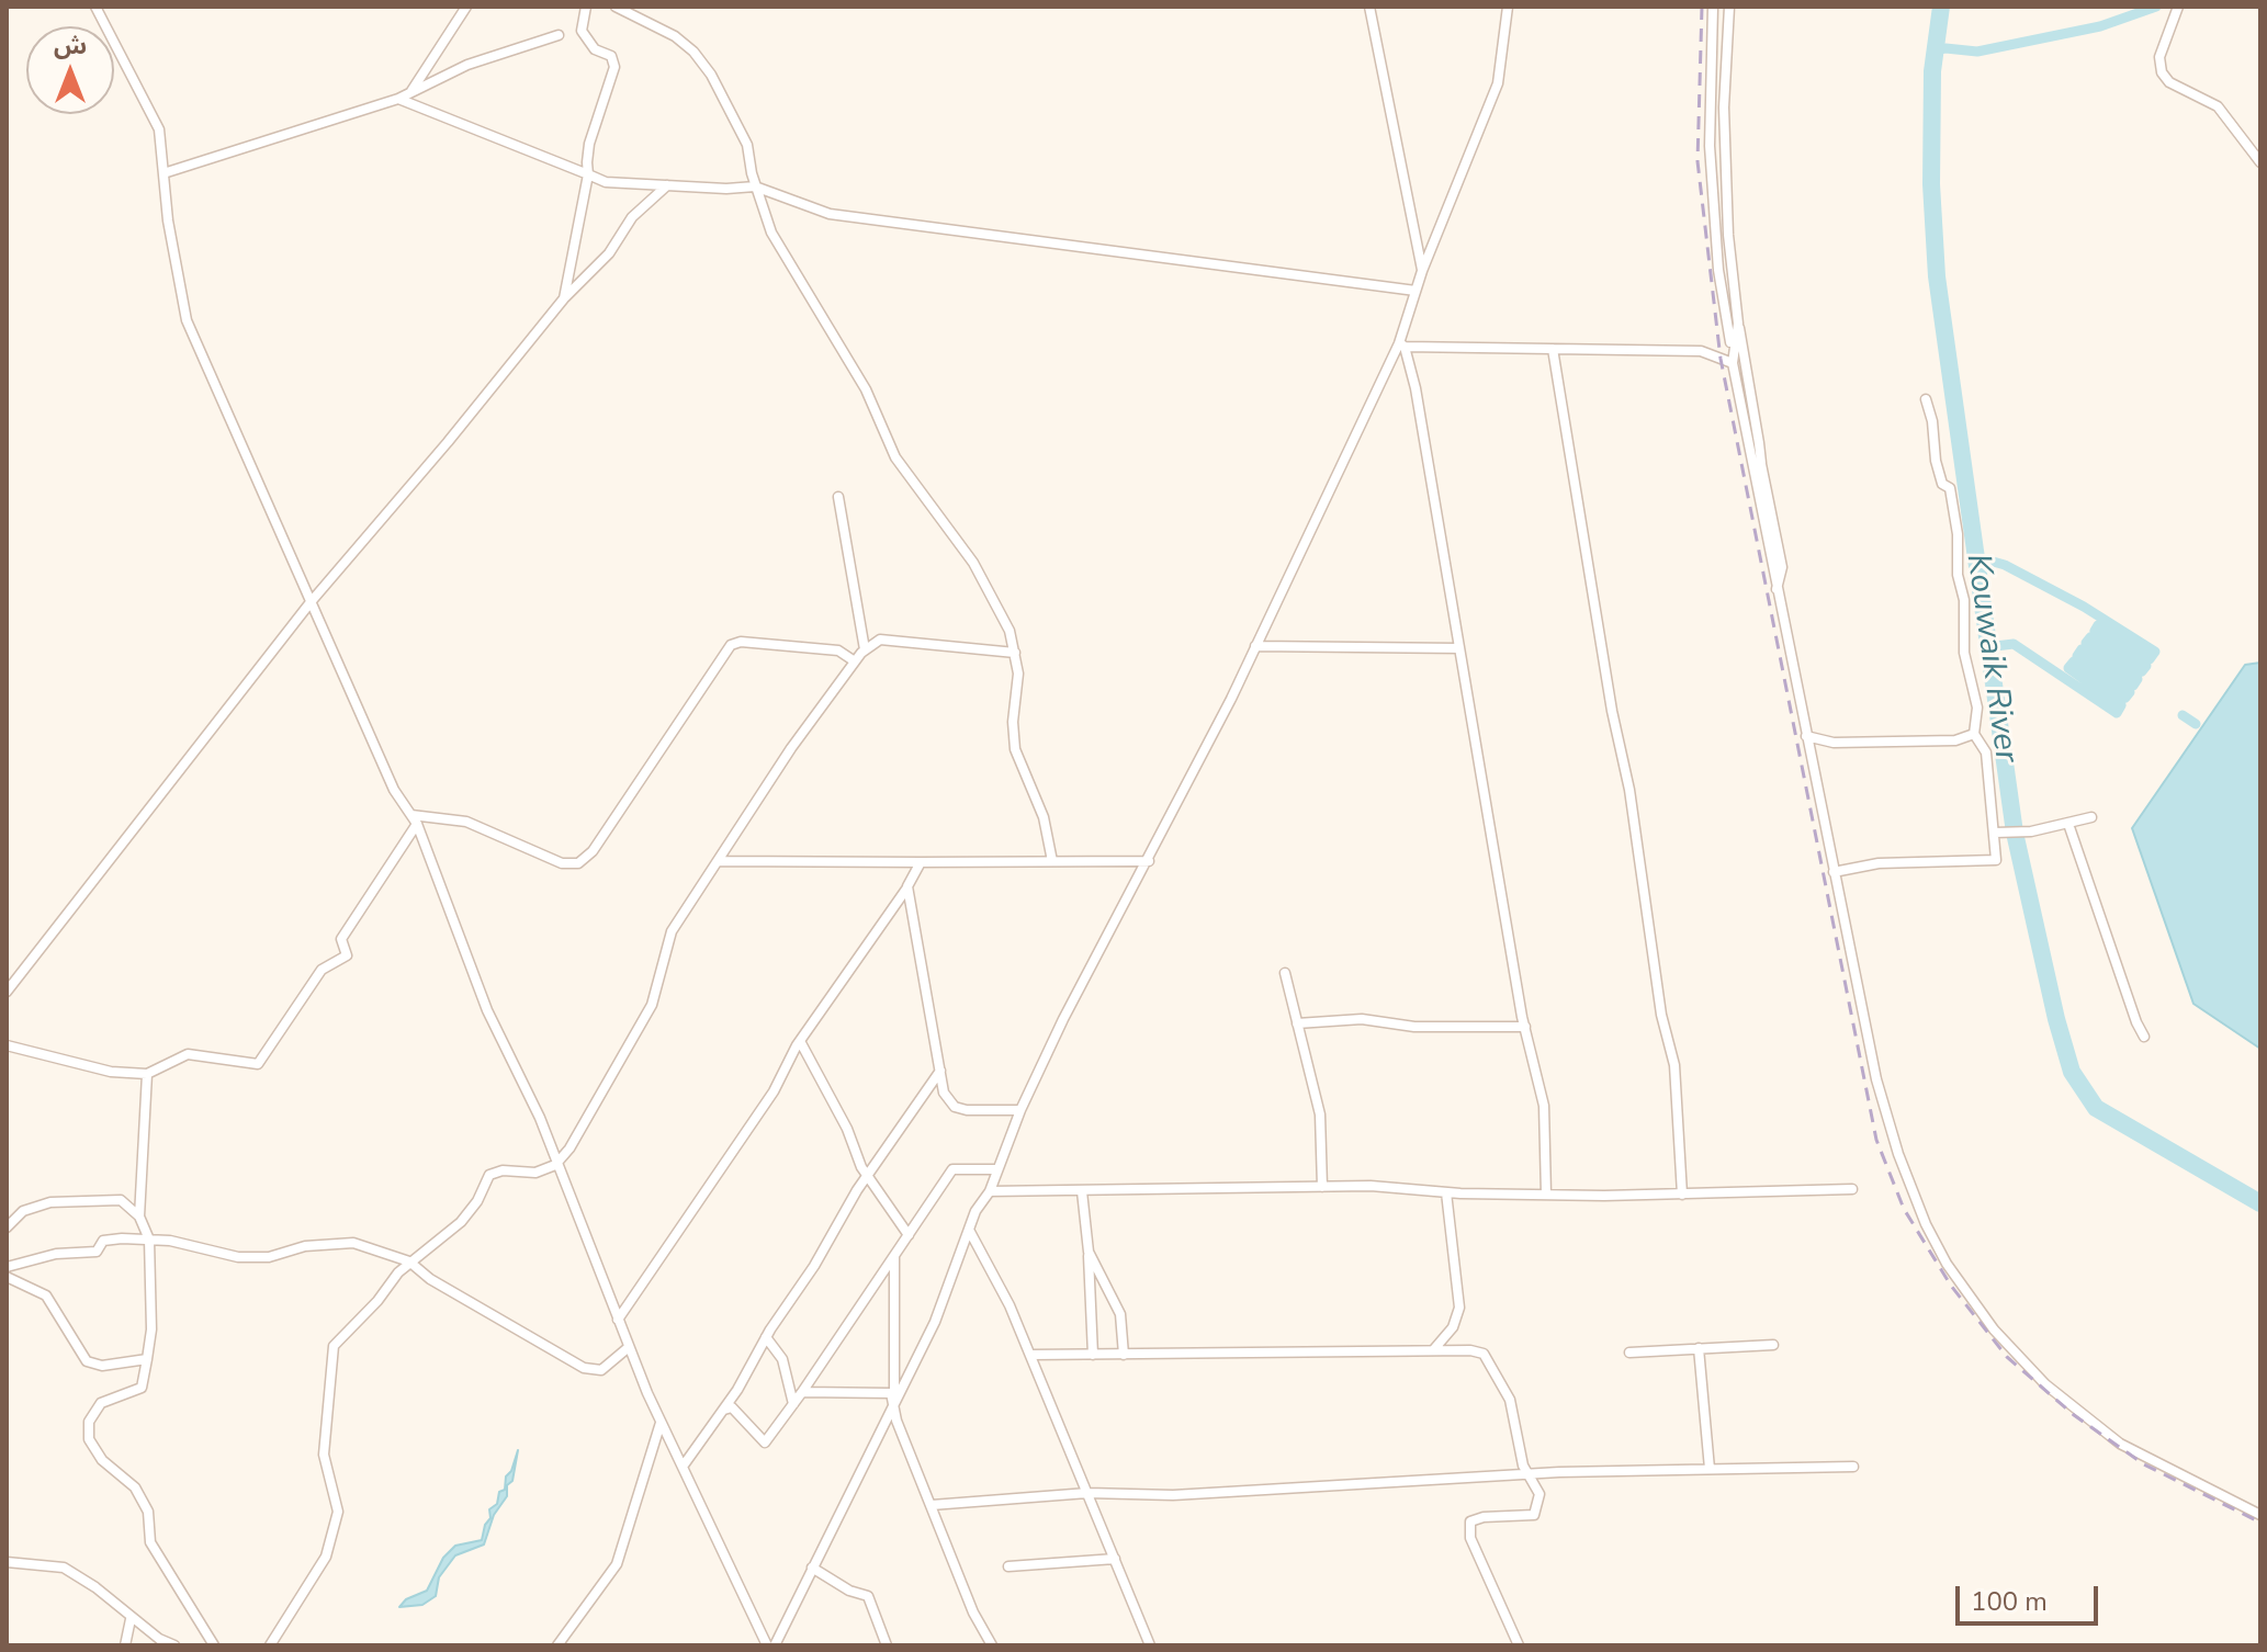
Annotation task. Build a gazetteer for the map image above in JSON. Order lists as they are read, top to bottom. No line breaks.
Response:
{"water":["Kouwaik River"],"scale_bar":"100 m","north":"top"}
